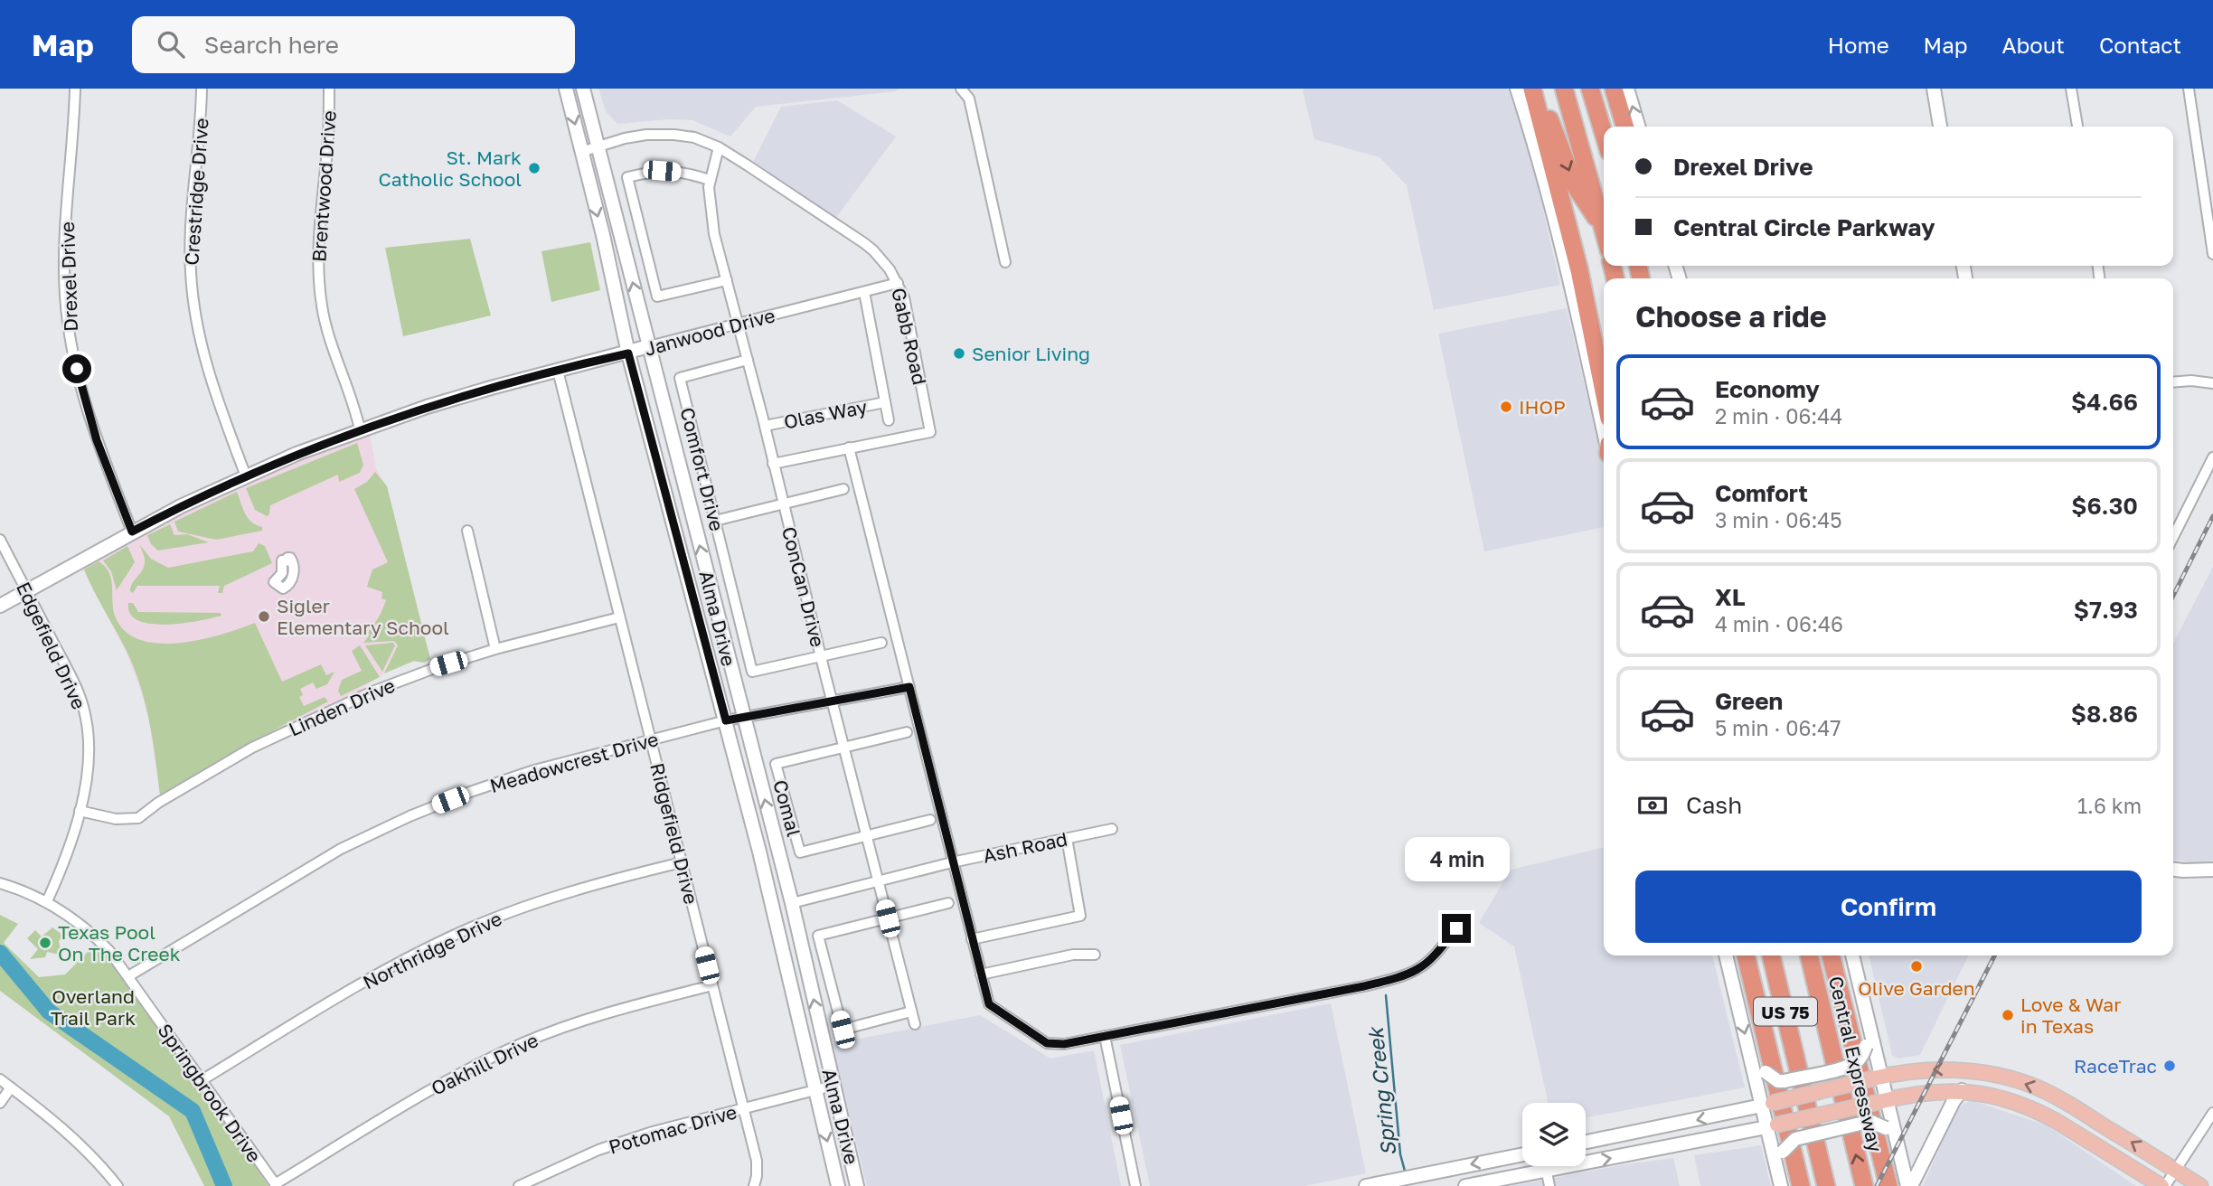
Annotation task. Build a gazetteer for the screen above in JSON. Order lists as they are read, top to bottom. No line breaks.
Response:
{"streets":{"highway":["US 75","Central Expressway"],"main road":["Janwood Drive","Alma Drive"],"street":["Brentwood Drive","Crestridge Drive","Drexel Drive","Gabb Road","Olas Way","Comfort Drive","ConCan Drive","Edgefield Drive","Linden Drive","Meadowcrest Drive","Comal","Ridgefield Drive","Ash Road","Northridge Drive","Oakhill Drive","Springbrook Drive","Potomac Drive"]},"crossings":[["Brentwood Drive","Janwood Drive"],["Crestridge Drive","Janwood Drive"],["Drexel Drive","Janwood Drive"],["Janwood Drive","Gabb Road"],["Janwood Drive","ConCan Drive"],["Janwood Drive","Alma Drive"],["Janwood Drive","Edgefield Drive"],["Janwood Drive","Ridgefield Drive"],["Gabb Road","ConCan Drive"],["Olas Way","ConCan Drive"],["Comfort Drive","ConCan Drive"],["ConCan Drive","Meadowcrest Drive"],["ConCan Drive","Comal"],["ConCan Drive","Ash Road"],["Alma Drive","Meadowcrest Drive"],["Alma Drive","Ash Road"],["Alma Drive","Potomac Drive"],["Edgefield Drive","Linden Drive"],["Edgefield Drive","Springbrook Drive"],["Linden Drive","Ridgefield Drive"],["Meadowcrest Drive","Ridgefield Drive"],["Meadowcrest Drive","Springbrook Drive"],["Ridgefield Drive","Northridge Drive"],["Ridgefield Drive","Oakhill Drive"],["Ridgefield Drive","Potomac Drive"],["Northridge Drive","Springbrook Drive"],["Oakhill Drive","Springbrook Drive"]],"water":["Spring Creek"],"parks":["Overland Trail Park"],"places":["St. Mark Catholic School","Senior Living","IHOP","Sigler Elementary School","Texas Pool On The Creek","Olive Garden","Love & War in Texas","RaceTrac"],"page":{"header":"Map","search":"Search here","nav":["Home","Map","About","Contact"],"banner":["Drexel Drive","Central Circle Parkway"],"heading":"Choose a ride","list":[{"name":"Economy","note":"2 min · 06:44","value":"$4.66"},{"name":"Comfort","note":"3 min · 06:45","value":"$6.30"},{"name":"XL","note":"4 min · 06:46","value":"$7.93"},{"name":"Green","note":"5 min · 06:47","value":"$8.86"}],"pay":["Cash","1.6 km"],"bubble":"4 min","buttons":"Confirm"}}
